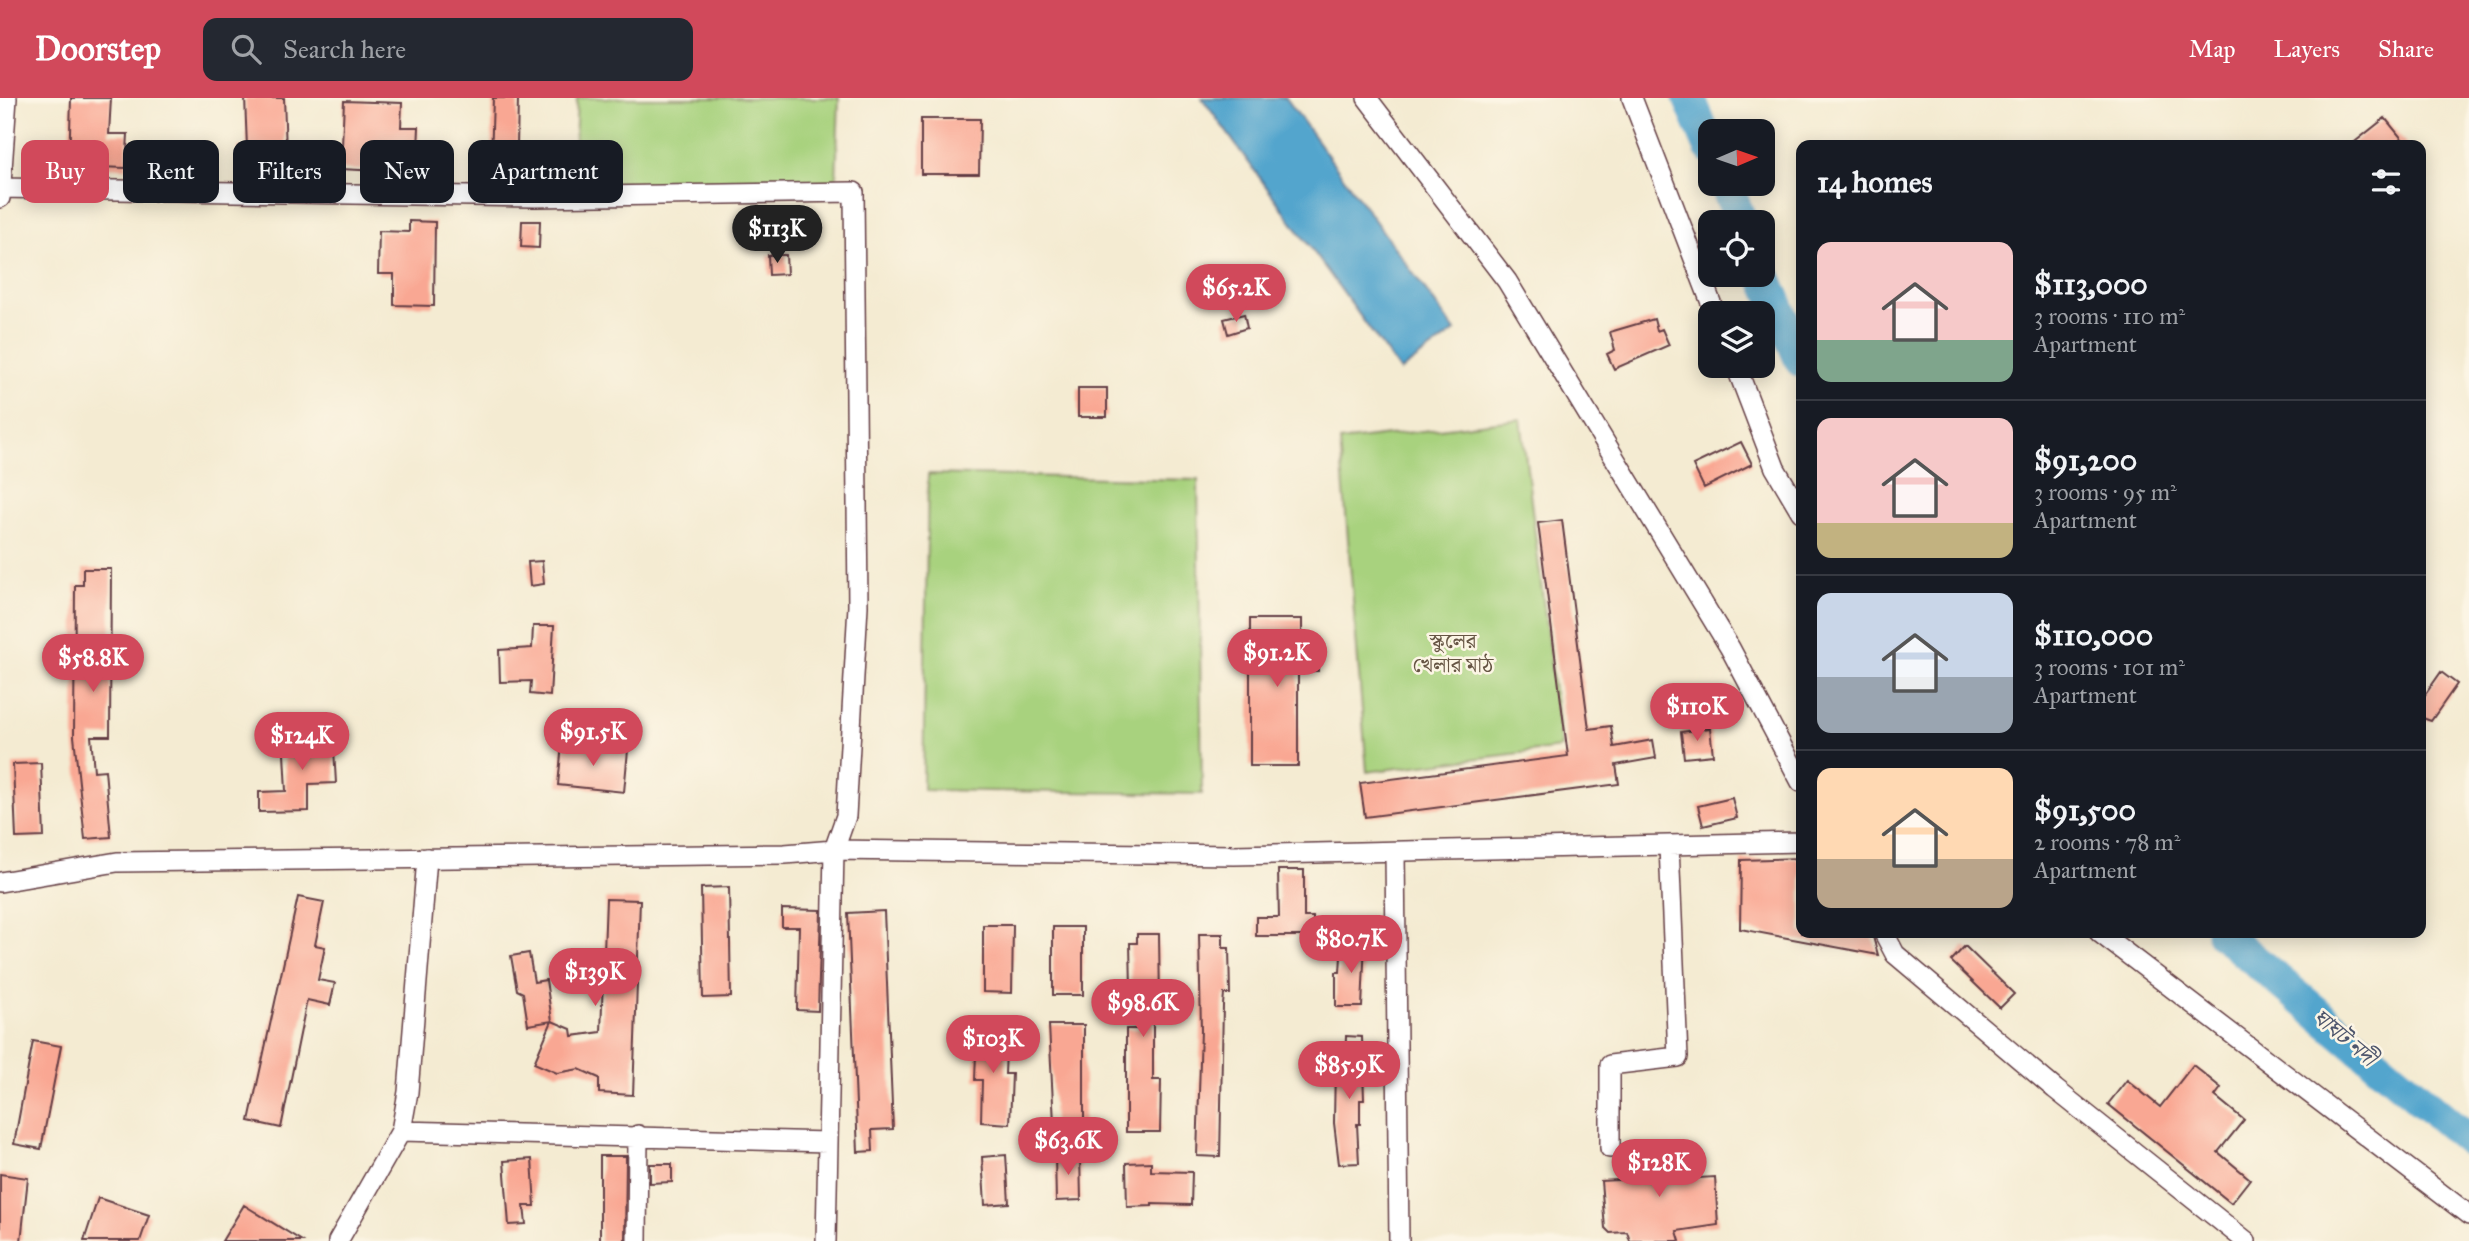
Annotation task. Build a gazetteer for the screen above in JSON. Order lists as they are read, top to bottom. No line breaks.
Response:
{"water":["ঘাঘট নদী"],"parks":["স্কুলের খেলার মাঠ"],"north":"right","page":{"header":"Doorstep","search":"Search here","nav":["Map","Layers","Share"],"chip":["Buy","Rent","Filters","New","Apartment"],"heading":"14 homes","price":["$113K","$65.2K","$91.2K","$58.8K","$110K","$91.5K","$124K","$80.7K","$139K","$98.6K","$103K","$85.9K","$63.6K","$128K"],"list":[{"name":"$113,000","note":"3 rooms · 110 m² · Apartment"},{"name":"$91,200","note":"3 rooms · 95 m² · Apartment"},{"name":"$110,000","note":"3 rooms · 101 m² · Apartment"},{"name":"$91,500","note":"2 rooms · 78 m² · Apartment"}]}}
